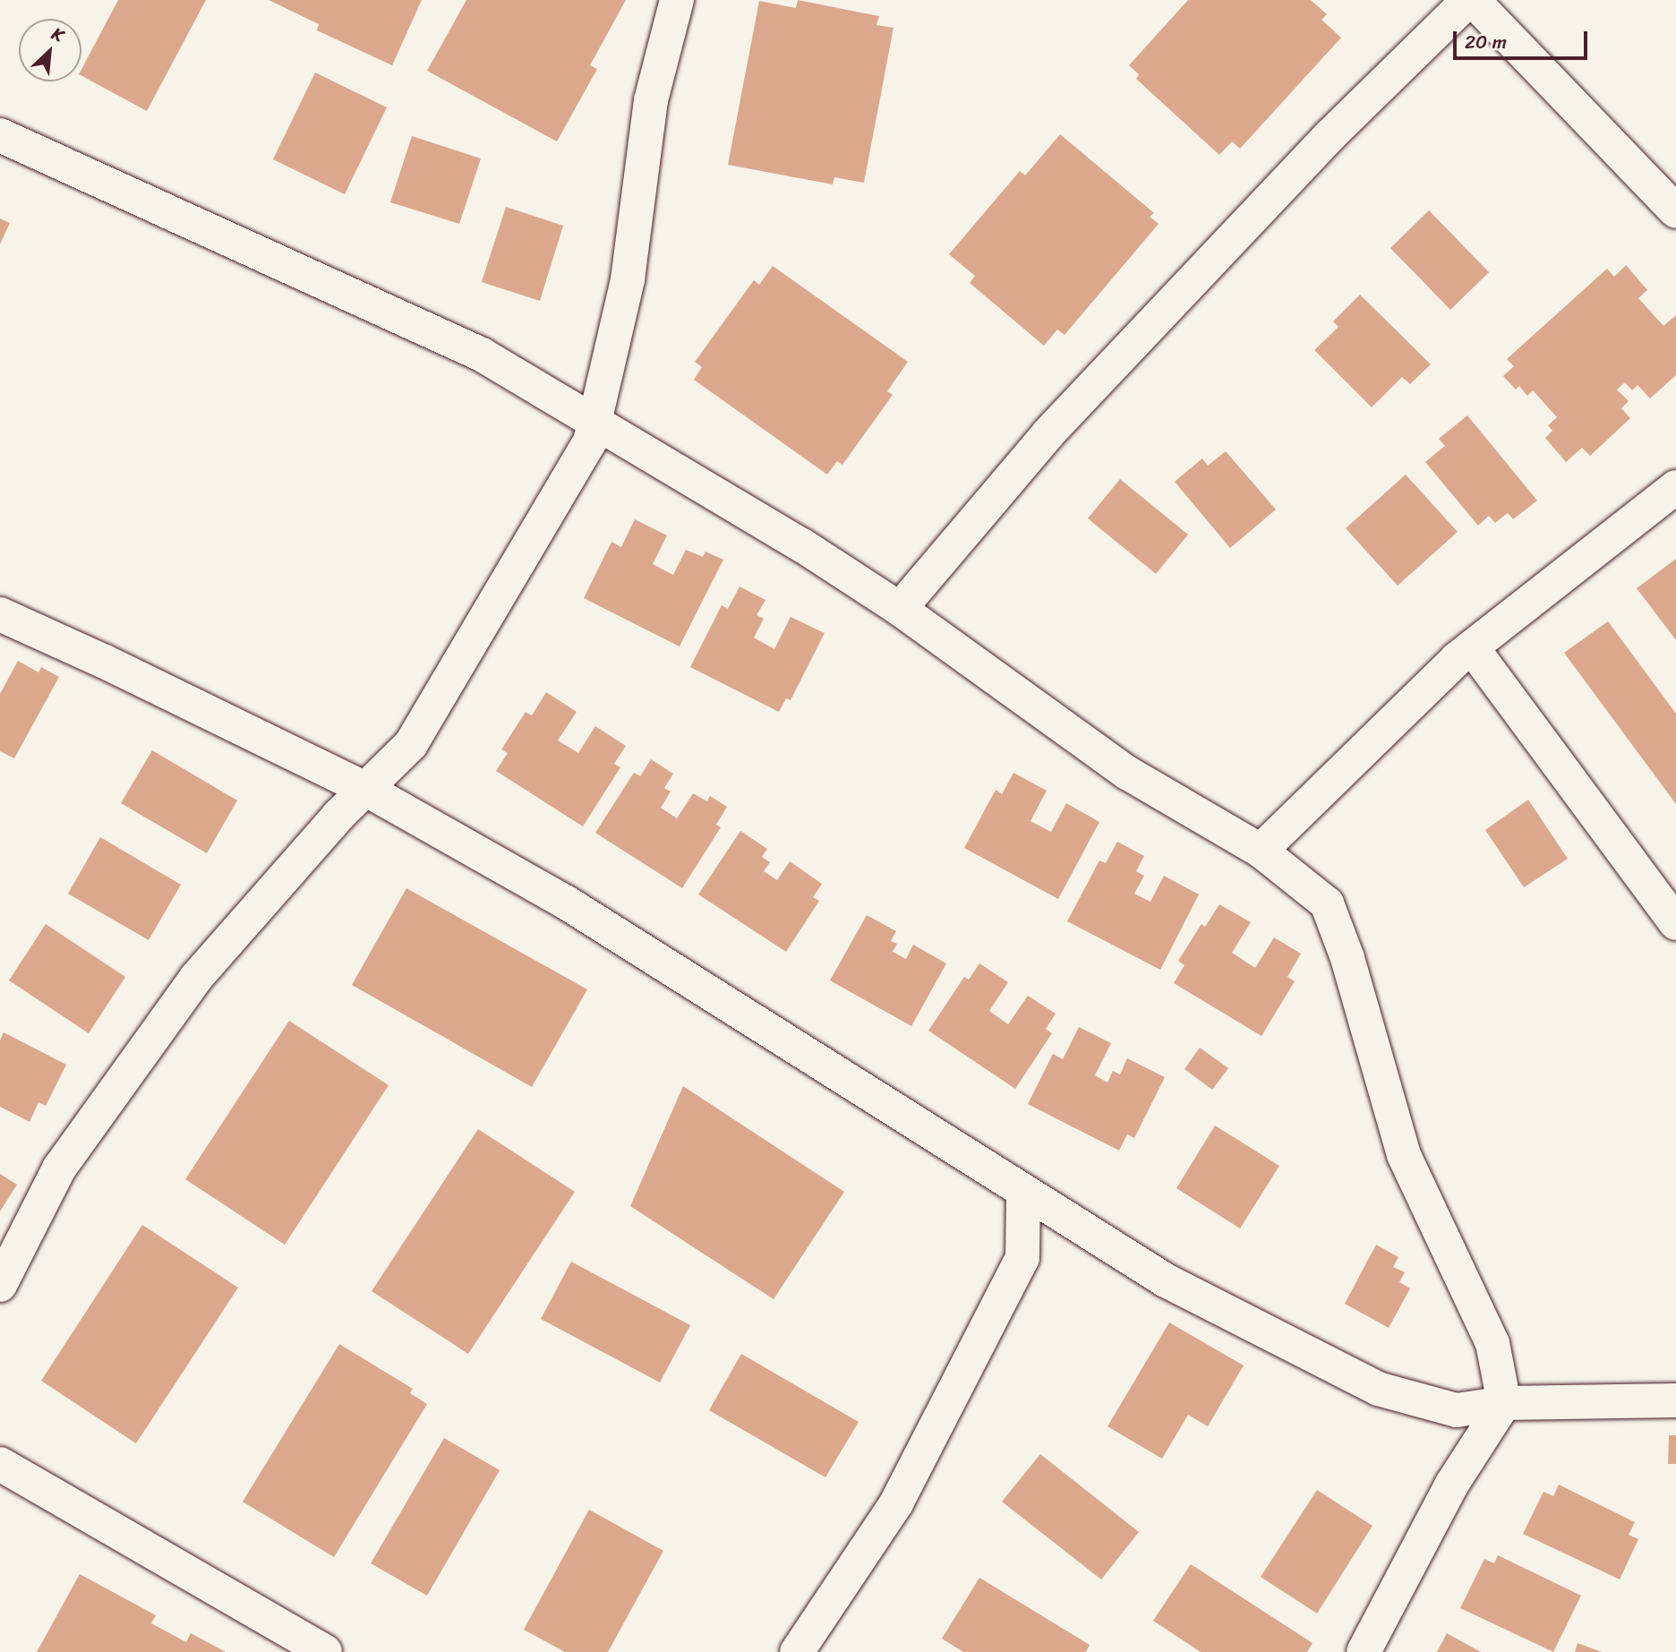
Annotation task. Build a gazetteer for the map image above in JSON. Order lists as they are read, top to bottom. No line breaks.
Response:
{"scale_bar":"20 m","north":"top right"}
